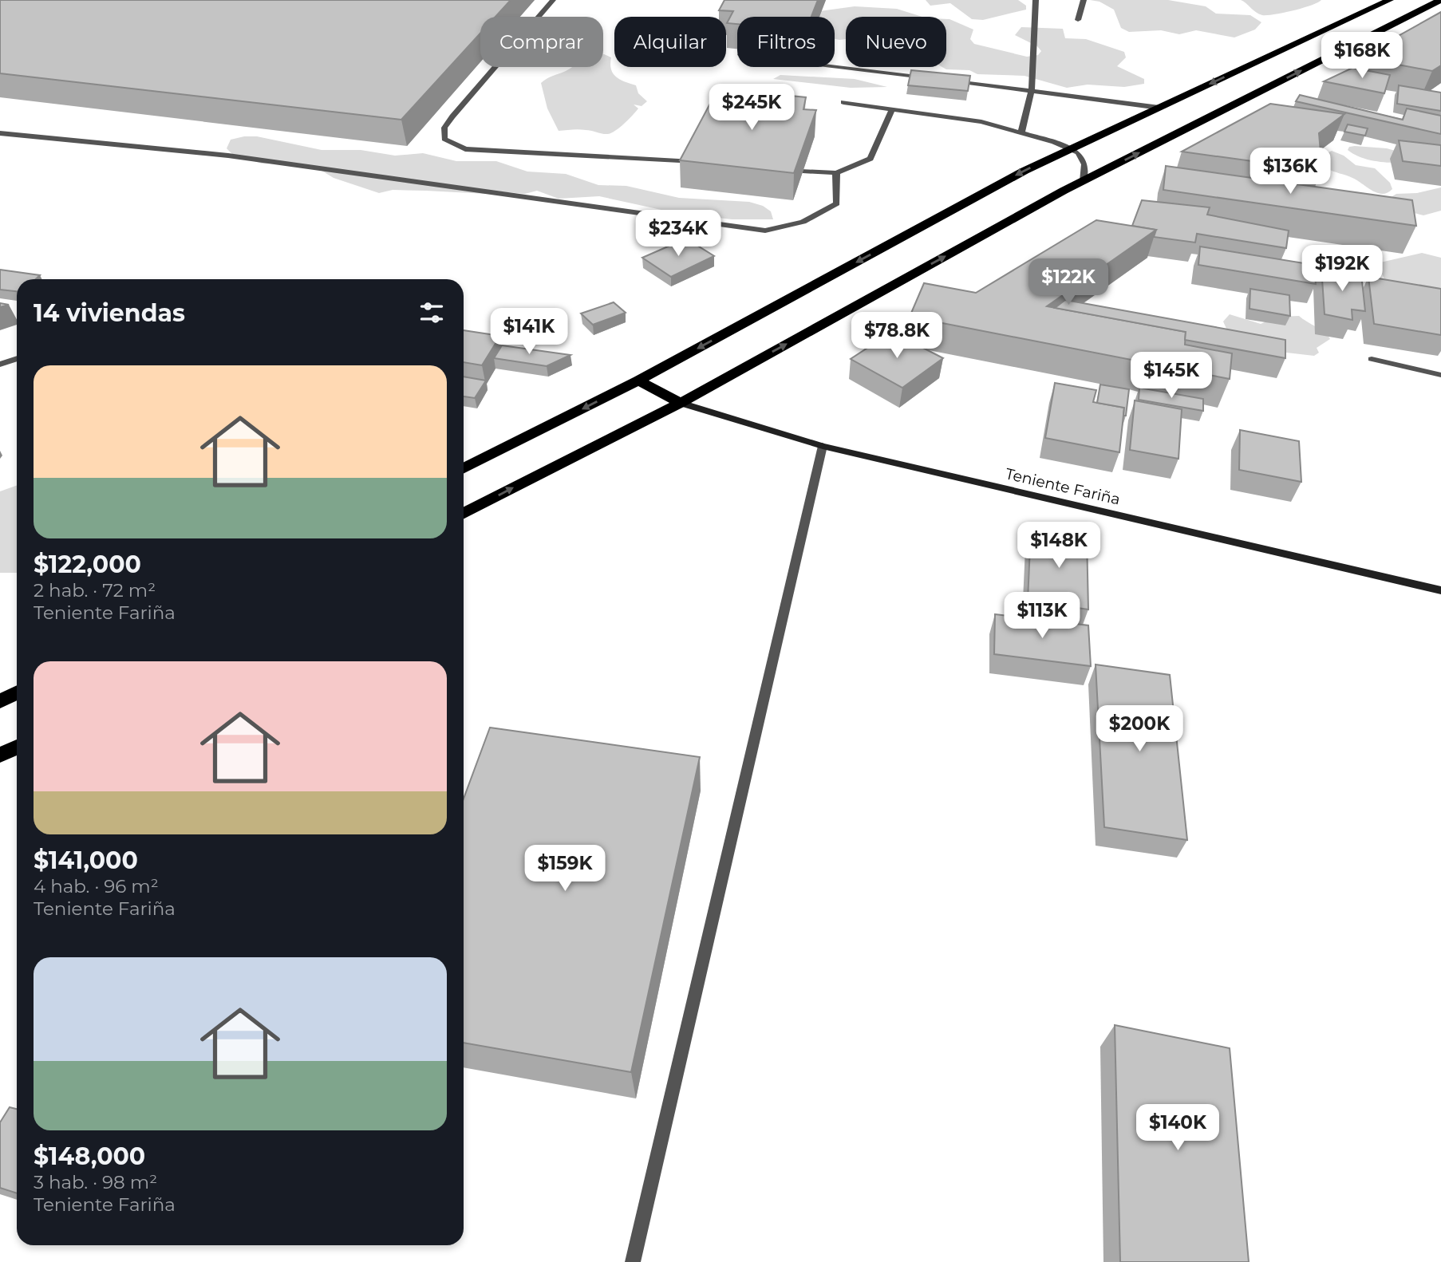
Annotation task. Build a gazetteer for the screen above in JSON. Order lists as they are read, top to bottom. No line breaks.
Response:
{"streets":{"street":["Teniente Fariña"]},"page":{"chip":["Comprar","Alquilar","Filtros","Nuevo"],"price":["$168K","$245K","$136K","$234K","$192K","$122K","$141K","$78.8K","$145K","$148K","$113K","$200K","$159K","$140K"],"heading":"14 viviendas","list":[{"name":"$122,000","note":"2 hab. · 72 m² · Teniente Fariña"},{"name":"$141,000","note":"4 hab. · 96 m² · Teniente Fariña"},{"name":"$148,000","note":"3 hab. · 98 m² · Teniente Fariña"}]}}
